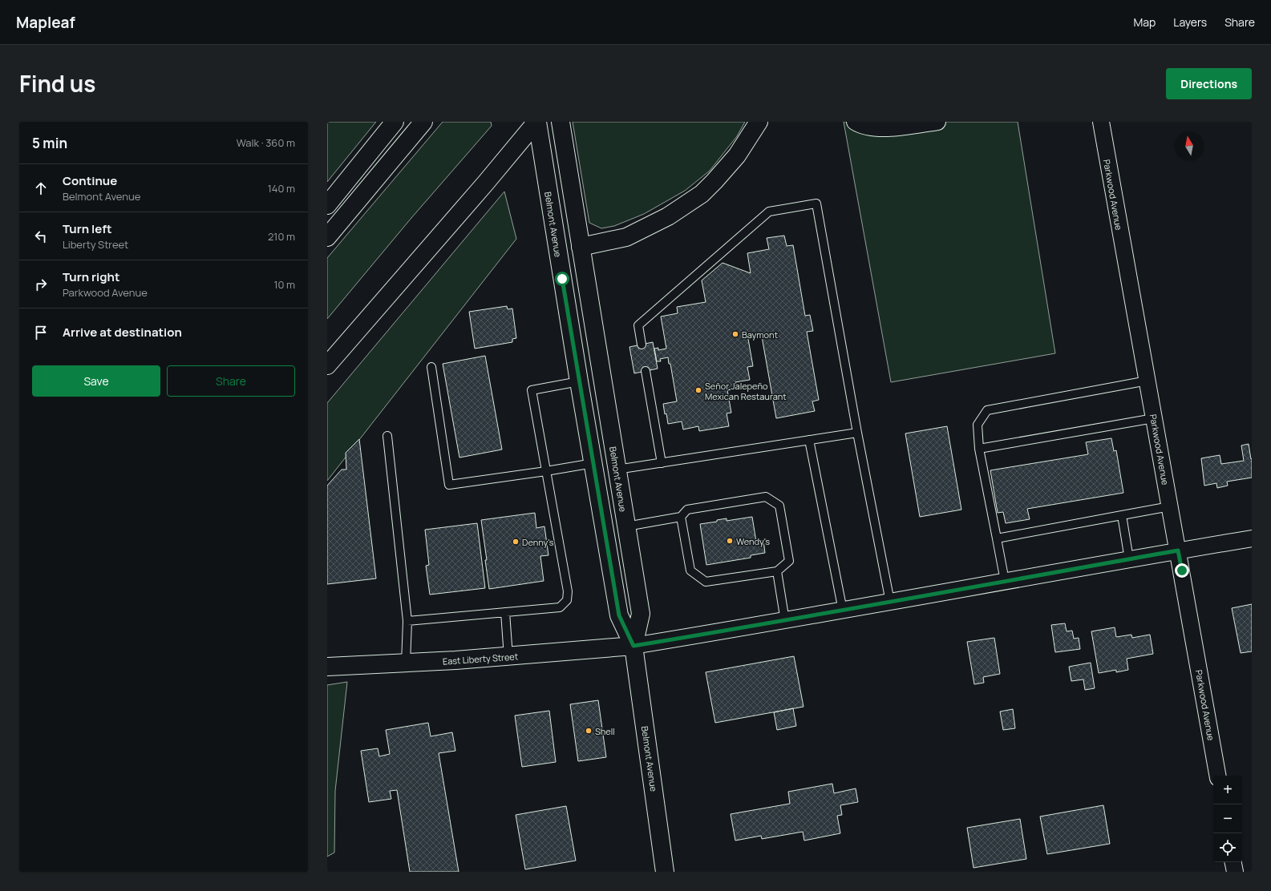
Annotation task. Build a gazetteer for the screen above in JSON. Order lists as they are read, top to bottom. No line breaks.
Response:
{"streets":{"main road":["Belmont Avenue","East Liberty Street"],"street":["Parkwood Avenue"]},"crossings":[["Belmont Avenue","East Liberty Street"]],"places":["Baymont","Señor Jalepeño Mexican Restaurant","Wendy's","Denny's","Shell"],"north":"top","page":{"header":"Mapleaf","nav":["Map","Layers","Share"],"title":"Find us","buttons":["Directions",["Save","Share"]],"heading":["5 min","Walk · 360 m"],"list":[["Continue","Belmont Avenue","140 m"],["Turn left","Liberty Street","210 m"],["Turn right","Parkwood Avenue","10 m"],"Arrive at destination"],"map_buttons":["+","−"]}}
